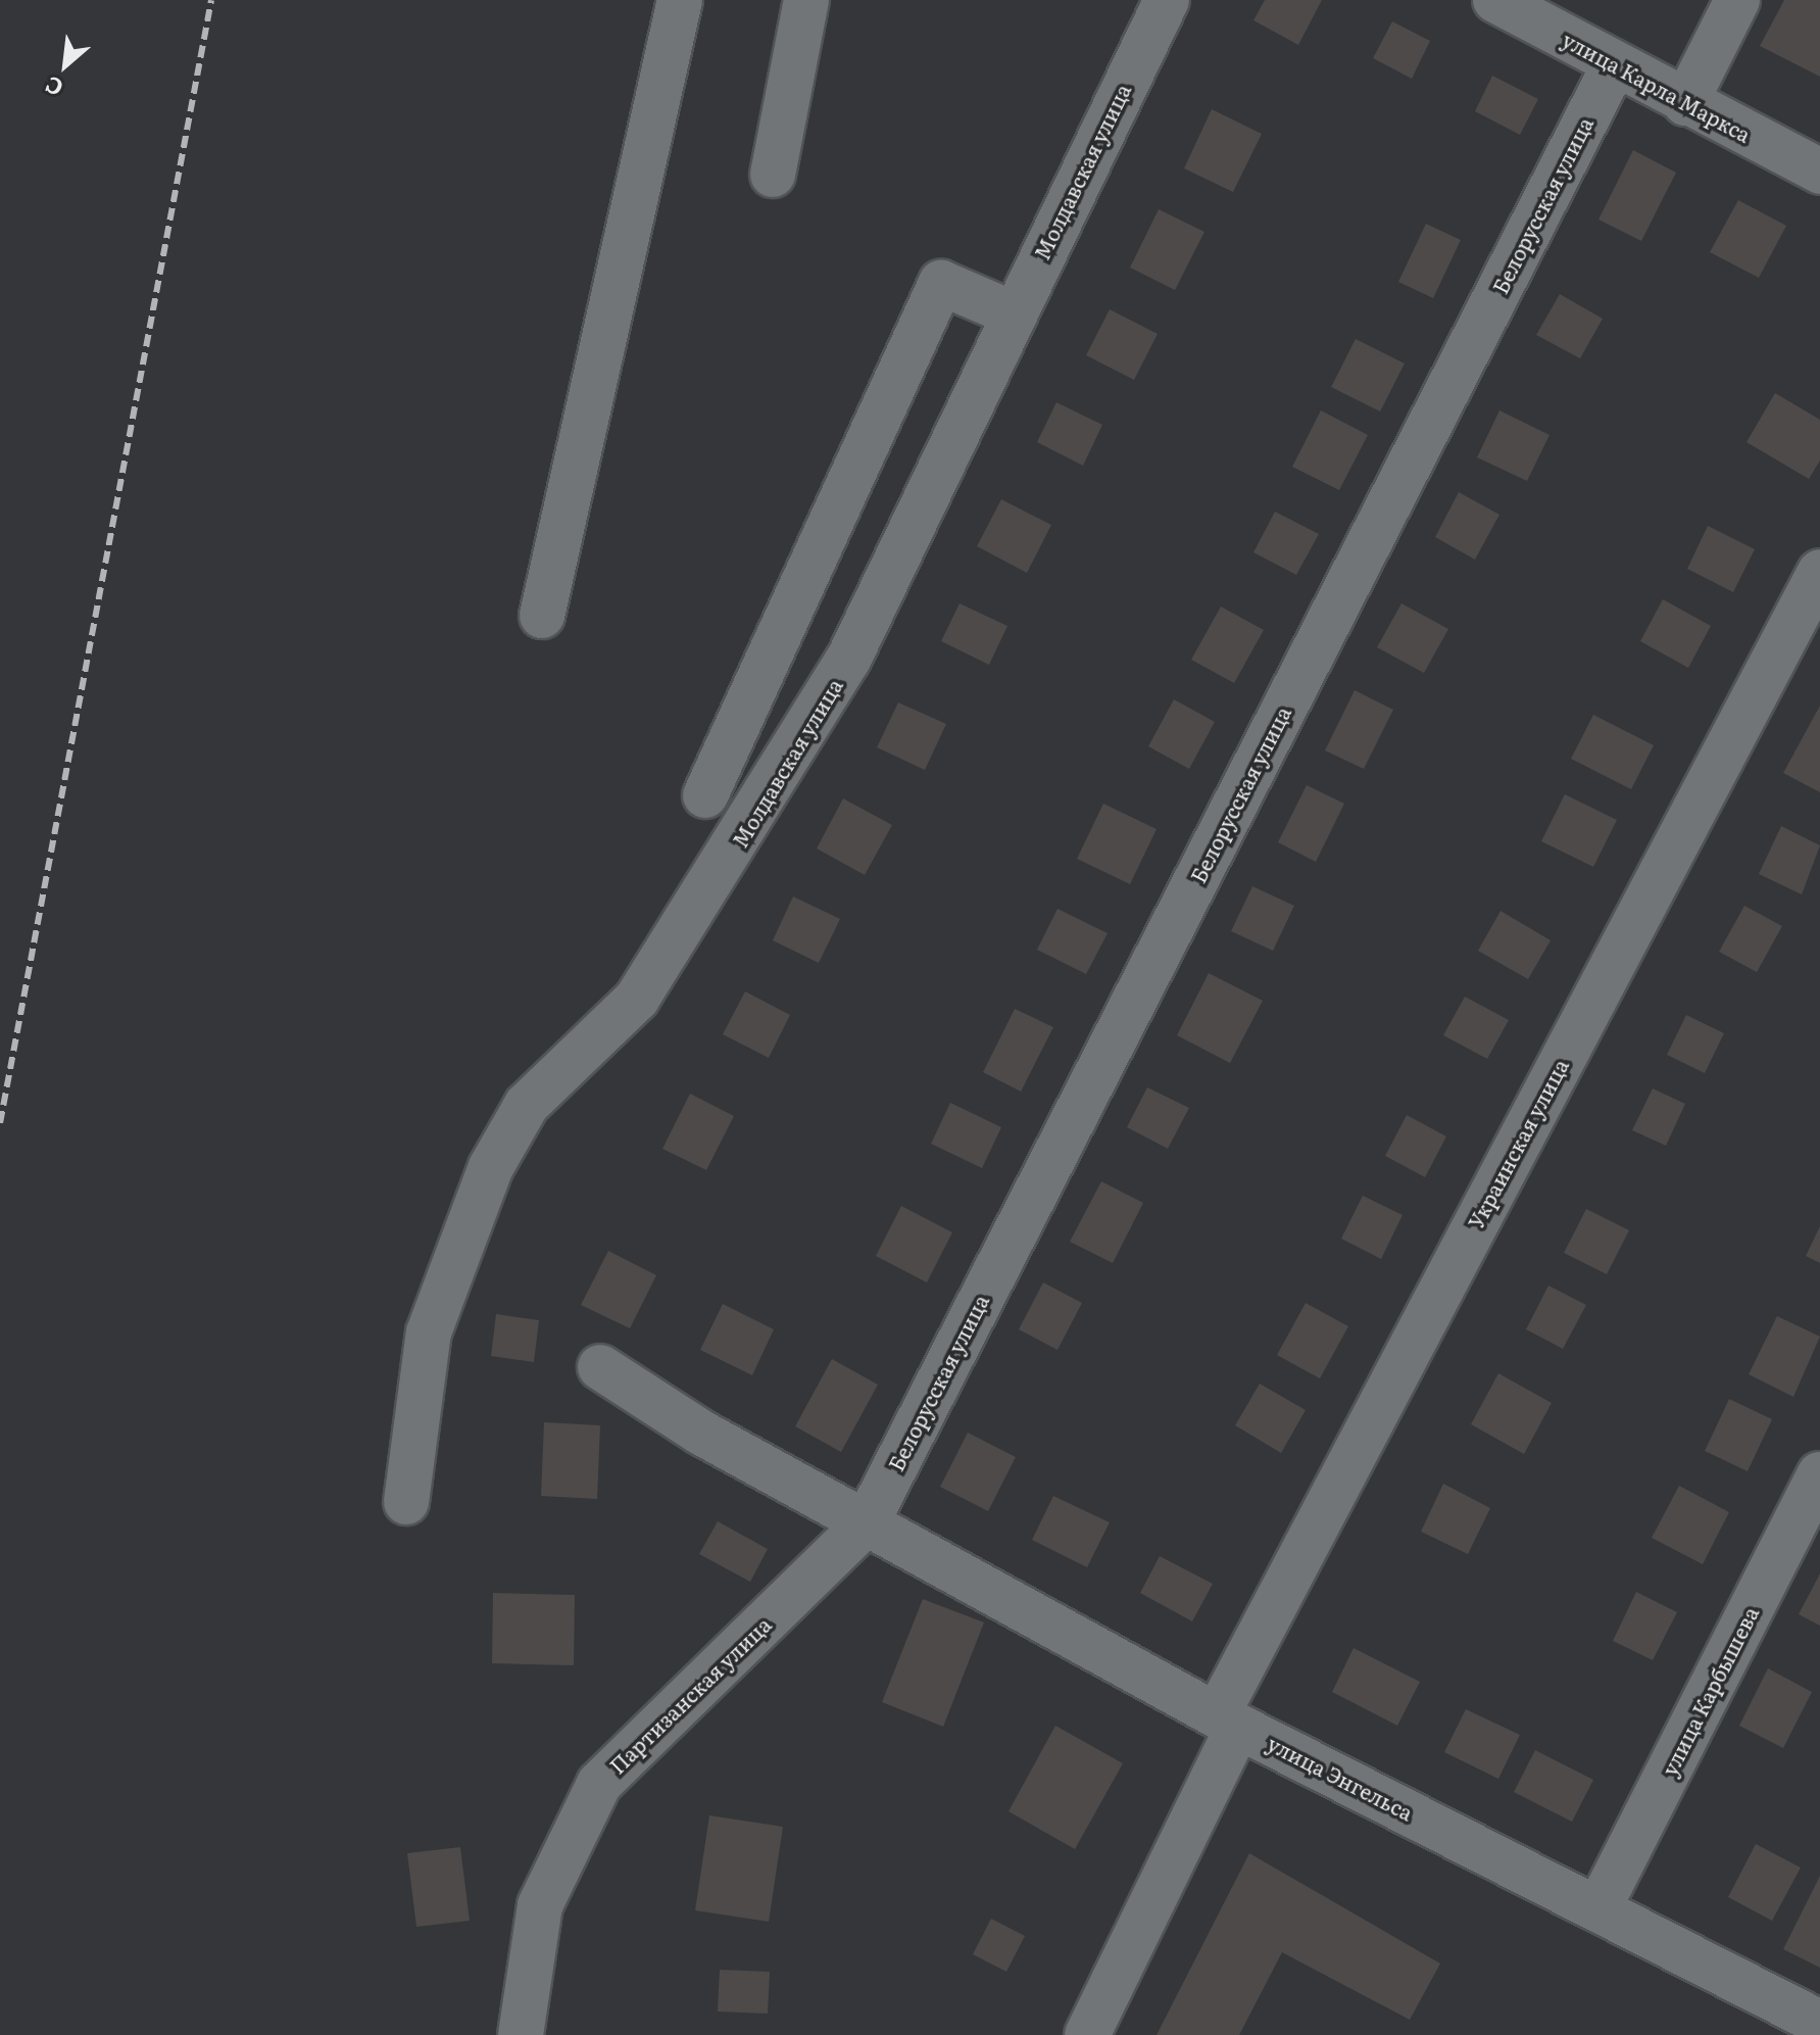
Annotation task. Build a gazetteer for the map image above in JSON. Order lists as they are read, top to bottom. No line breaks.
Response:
{"streets":{"street":["улица Карла Маркса","Молдавская улица","Белорусская улица","Украинская улица","улица Карбышева","Партизанская улица","улица Энгельса"]},"crossings":[["улица Карла Маркса","Белорусская улица"],["Белорусская улица","Партизанская улица"],["Белорусская улица","улица Энгельса"],["Украинская улица","улица Энгельса"],["улица Карбышева","улица Энгельса"],["Партизанская улица","улица Энгельса"]],"north":"bottom left"}
